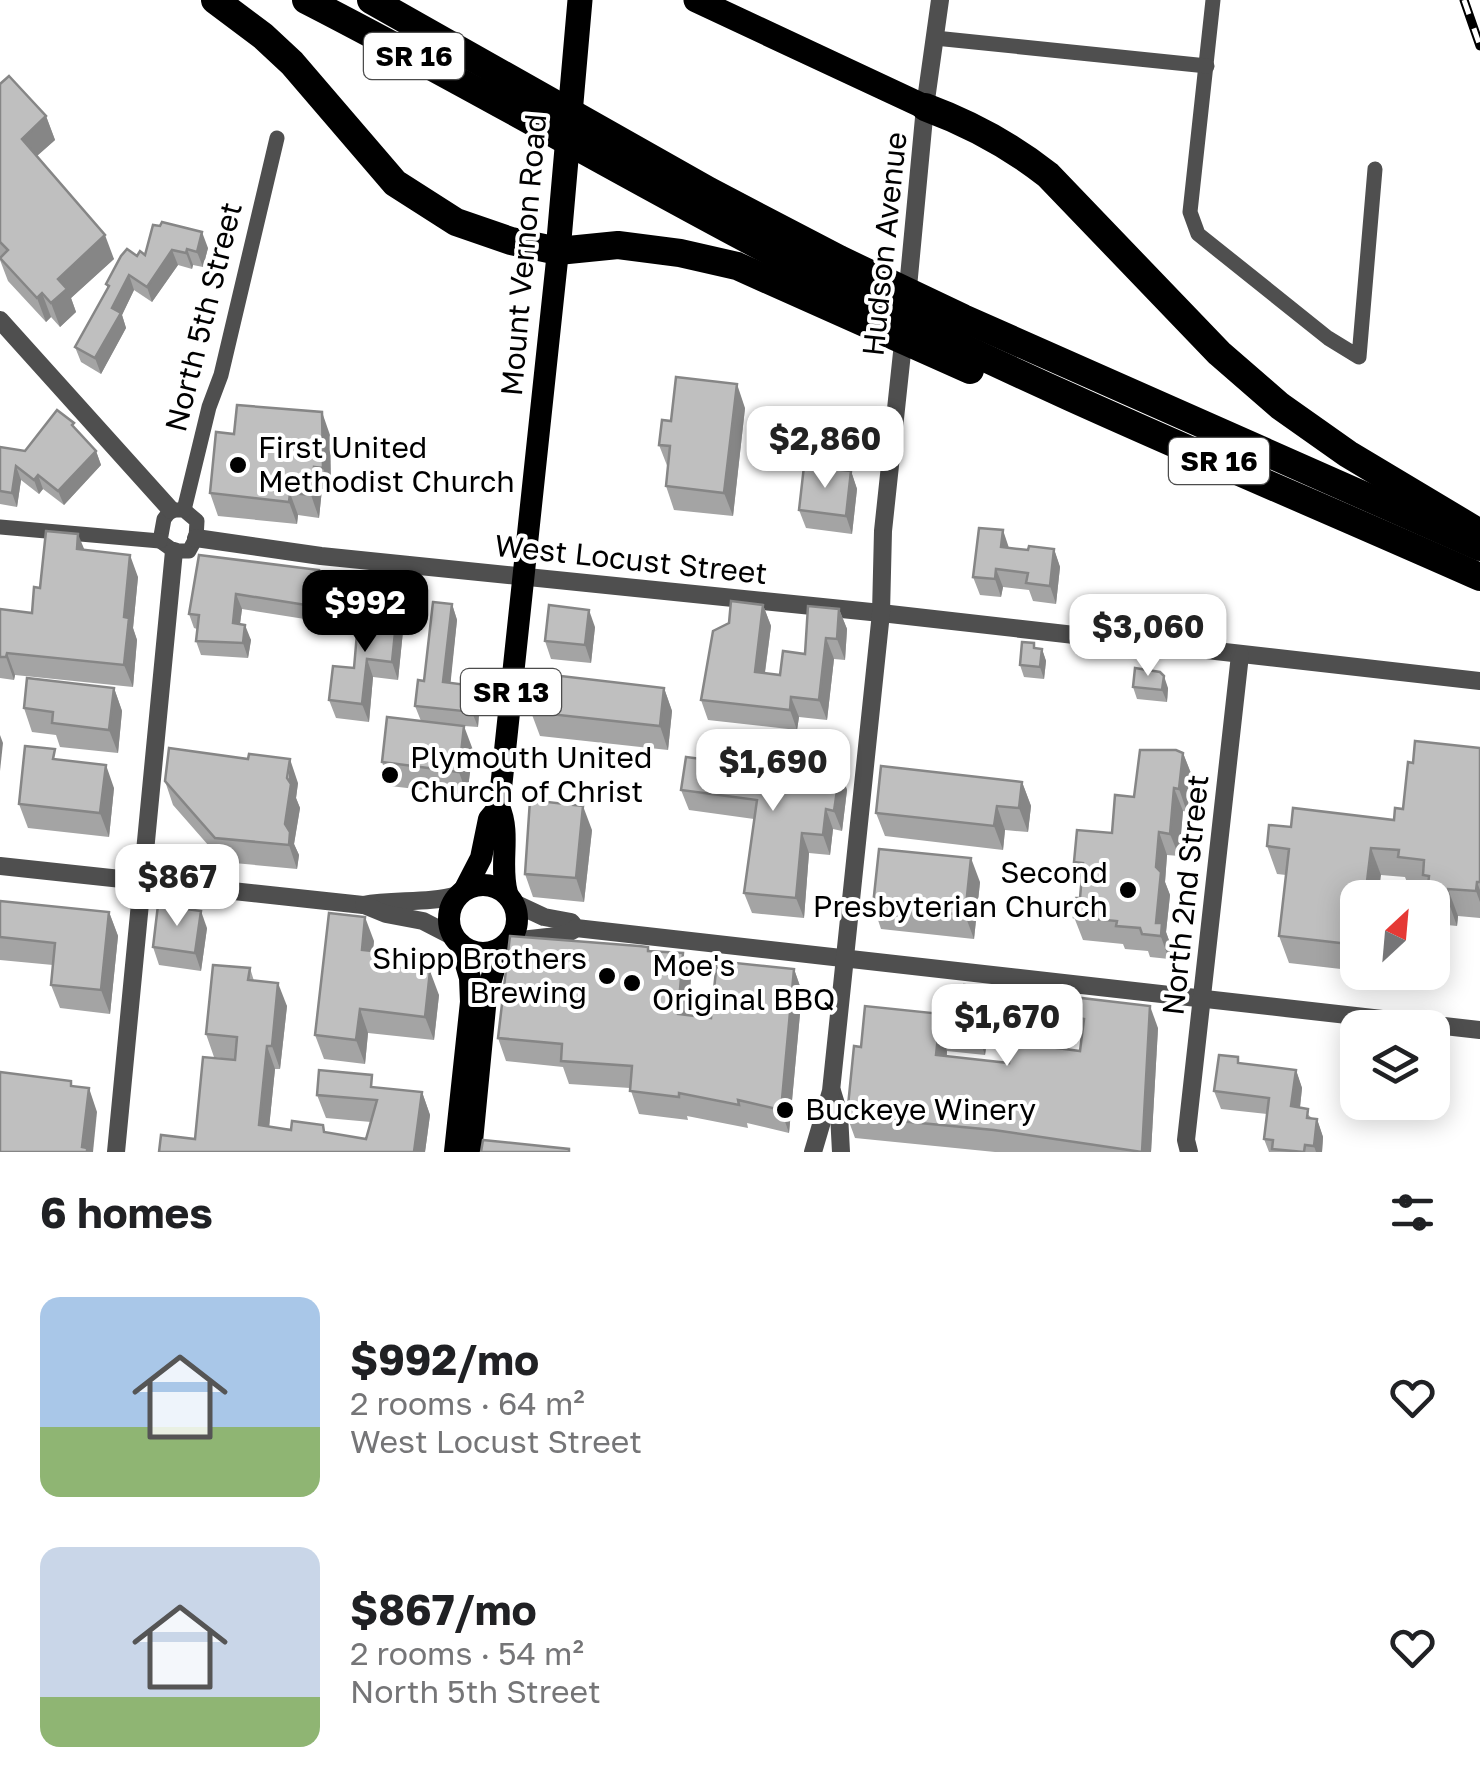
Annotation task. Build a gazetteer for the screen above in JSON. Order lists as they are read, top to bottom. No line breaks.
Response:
{"streets":{"highway":["SR 16","Mount Vernon Road","SR 13"],"street":["Hudson Avenue","North 5th Street","West Locust Street","North 2nd Street"]},"crossings":[["Hudson Avenue","West Locust Street"],["Mount Vernon Road","West Locust Street"],["Mount Vernon Road","SR 13"],["North 5th Street","West Locust Street"],["West Locust Street","SR 13"],["West Locust Street","North 2nd Street"]],"places":["First United Methodist Church","Plymouth United Church of Christ","Second Presbyterian Church","Shipp Brothers Brewing","Moe's Original BBQ","Buckeye Winery"],"north":"top right","page":{"price":["$2,860","$992","$3,060","$1,690","$867","$1,670"],"heading":"6 homes","list":[{"name":"$992/mo","note":"2 rooms · 64 m² · West Locust Street"},{"name":"$867/mo","note":"2 rooms · 54 m² · North 5th Street"}]}}
